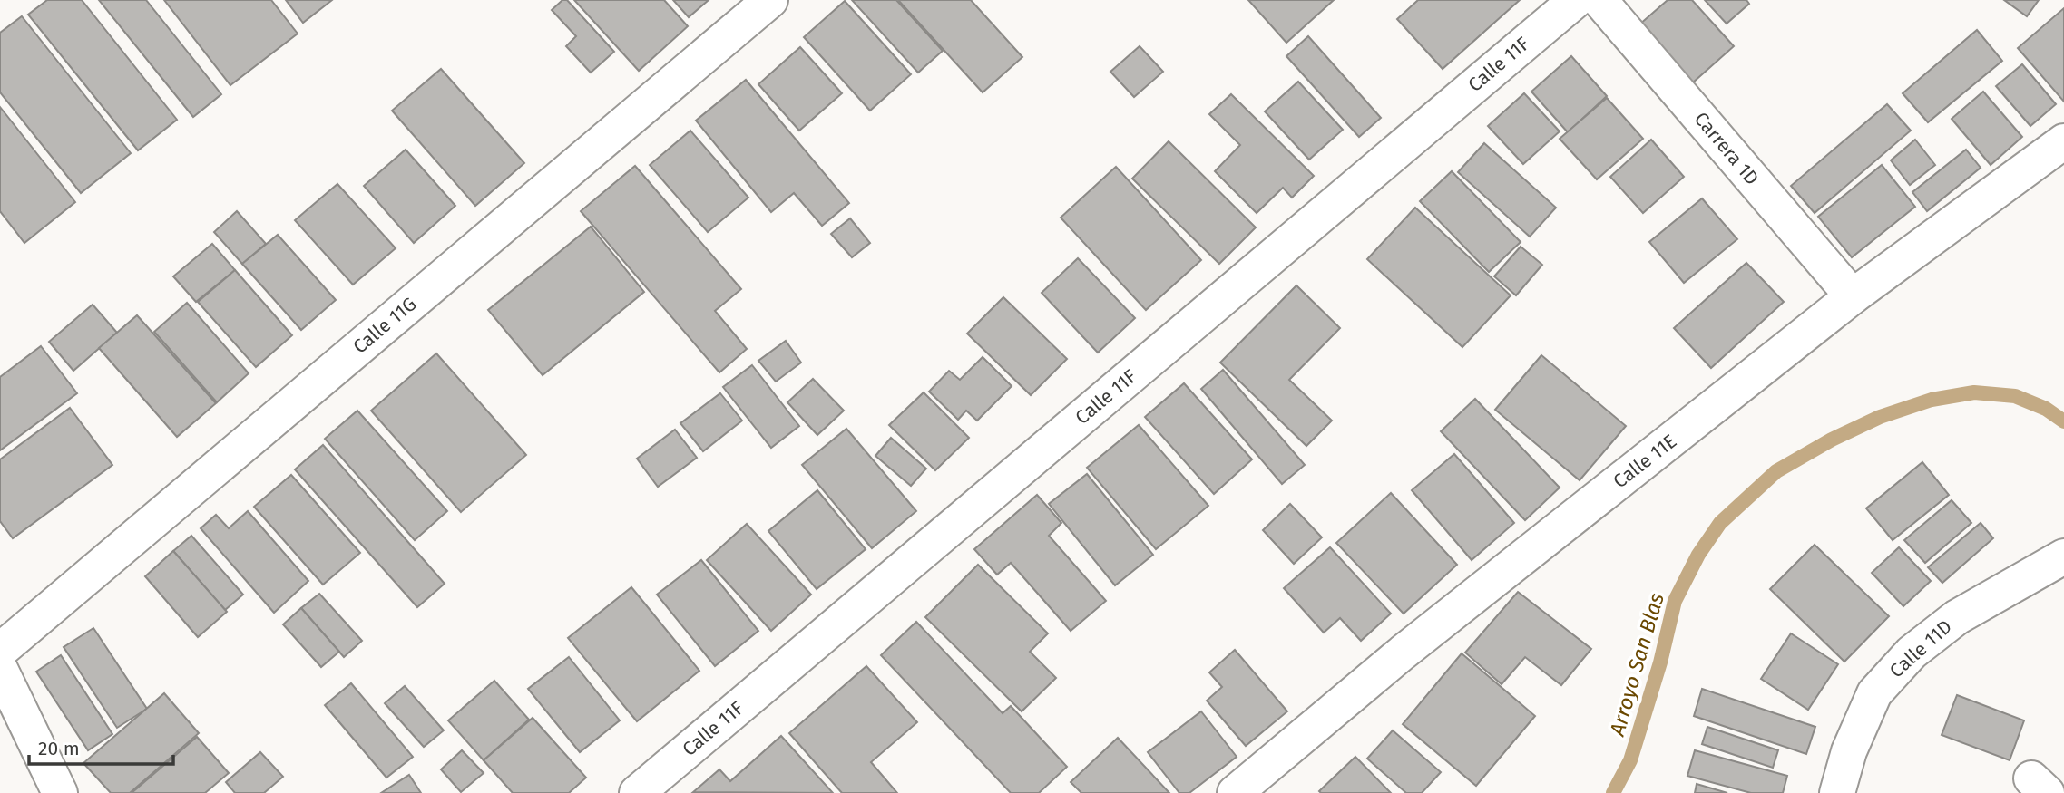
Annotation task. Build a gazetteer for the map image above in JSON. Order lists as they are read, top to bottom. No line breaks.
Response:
{"streets":{"street":["Calle 11F","Carrera 1D","Calle 11G","Calle 11E","Calle 11D"]},"crossings":[["Carrera 1D","Calle 11E"]],"water":["Arroyo San Blas"],"scale_bar":"20 m"}
